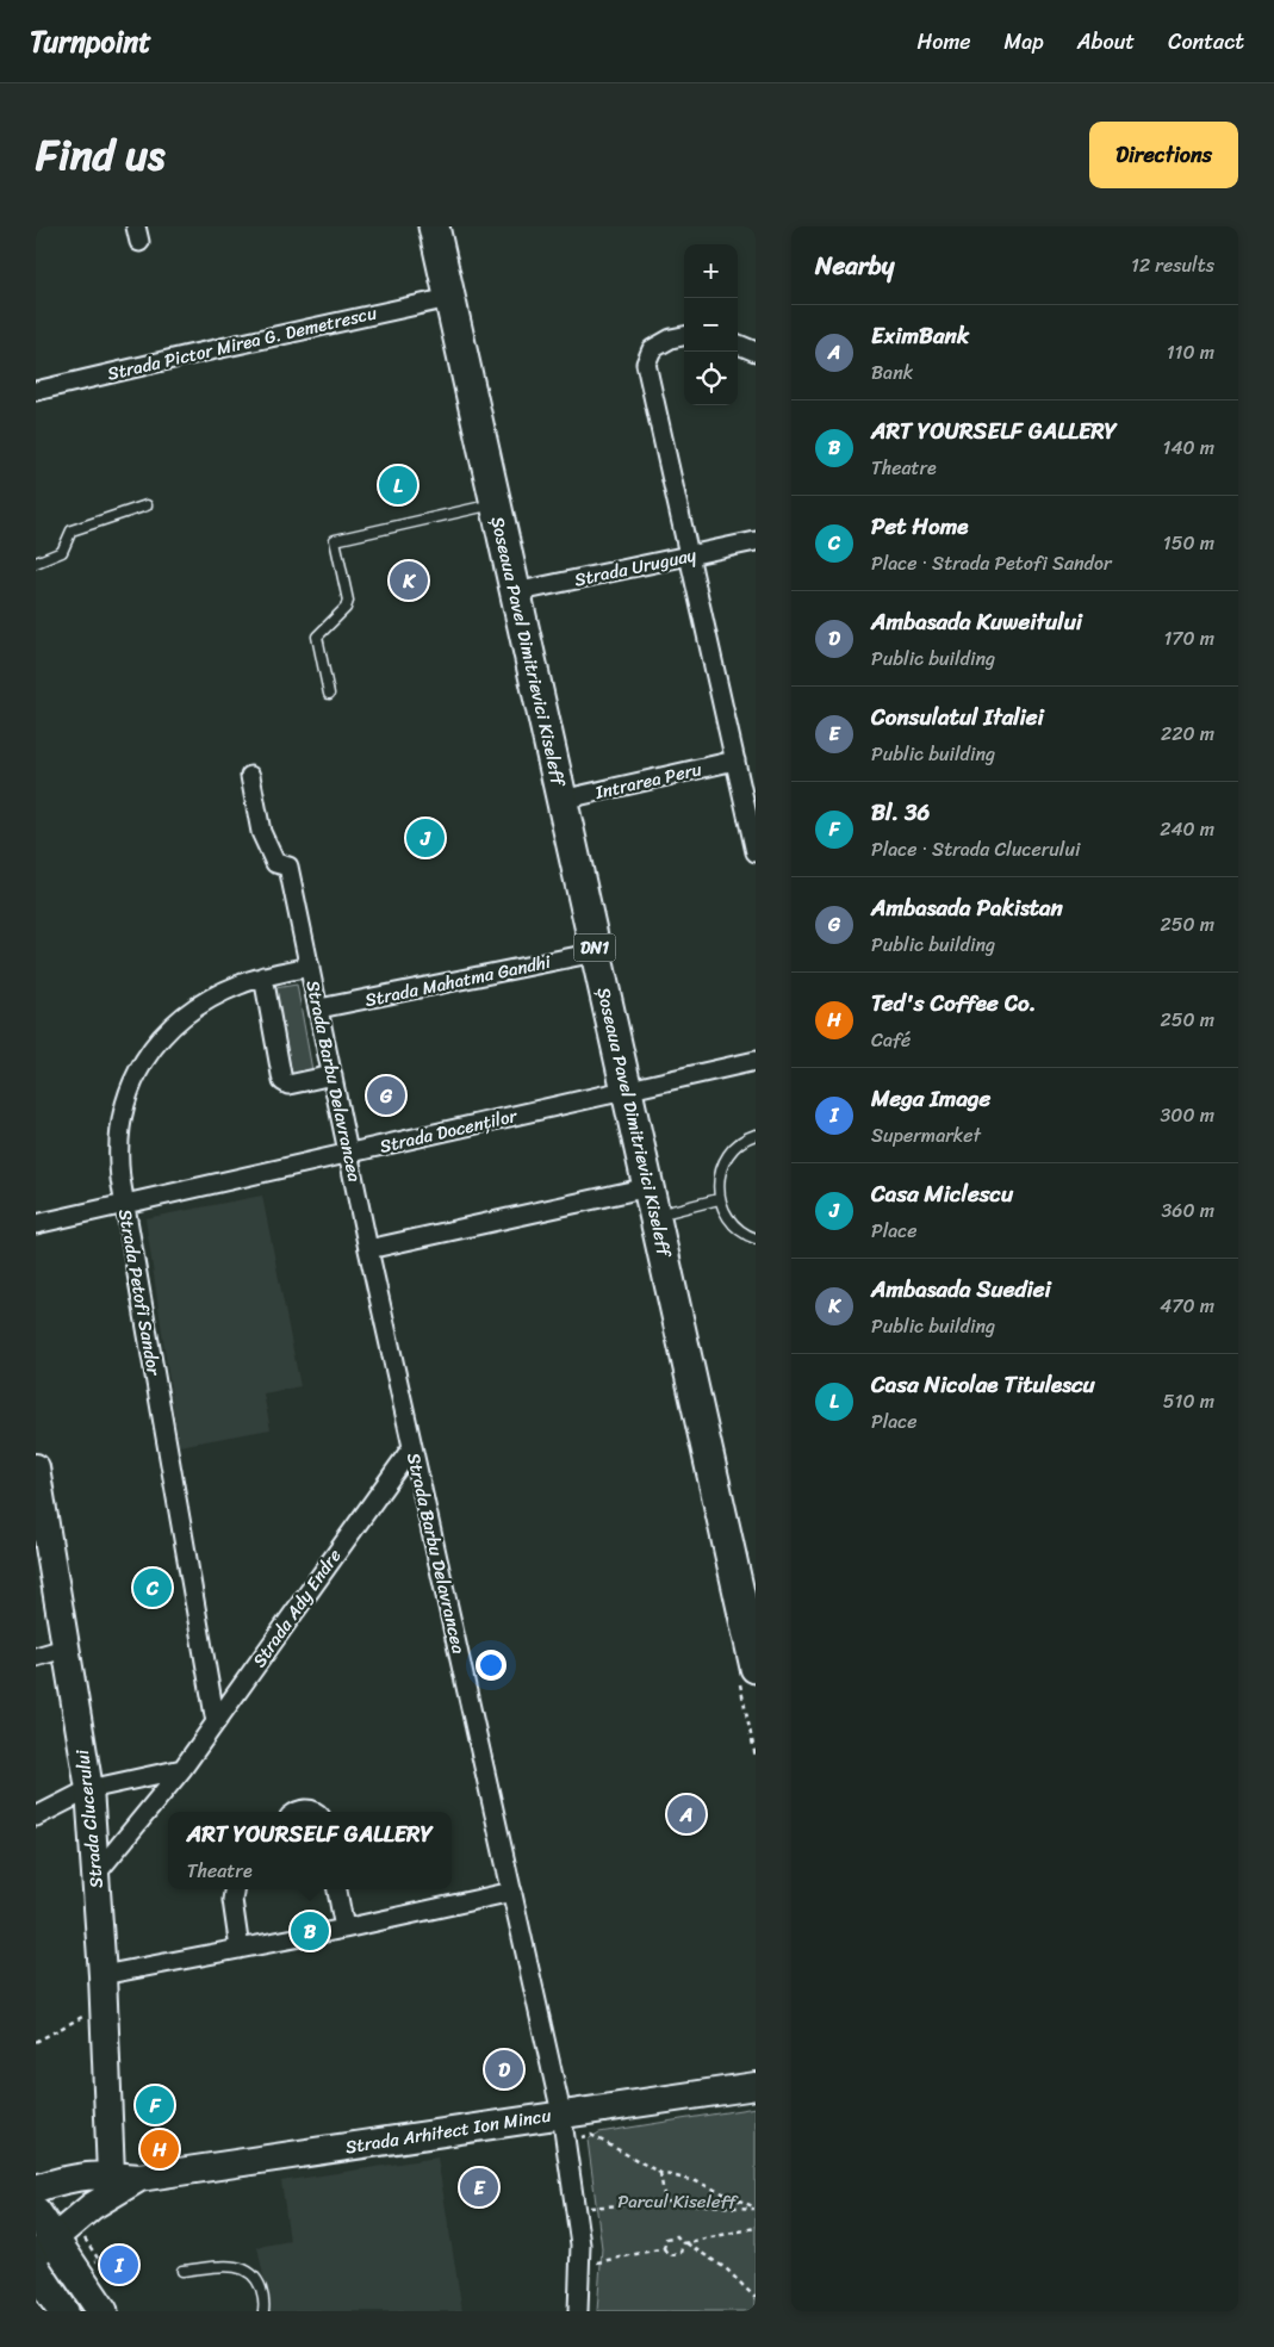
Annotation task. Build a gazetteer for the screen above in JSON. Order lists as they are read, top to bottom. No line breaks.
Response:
{"streets":{"main road":["Șoseaua Pavel Dimitrievici Kiseleff","DN1","Strada Clucerului","Strada Arhitect Ion Mincu"],"street":["Strada Pictor Mirea G. Demetrescu","Strada Uruguay","Intrarea Peru","Strada Mahatma Gandhi","Strada Barbu Delavrancea","Strada Docenților","Strada Petofi Sandor","Strada Ady Endre"]},"crossings":[["Strada Pictor Mirea G. Demetrescu","Șoseaua Pavel Dimitrievici Kiseleff"],["Strada Uruguay","Șoseaua Pavel Dimitrievici Kiseleff"],["Șoseaua Pavel Dimitrievici Kiseleff","Intrarea Peru"],["Șoseaua Pavel Dimitrievici Kiseleff","Strada Mahatma Gandhi"],["Șoseaua Pavel Dimitrievici Kiseleff","Strada Docenților"],["Strada Mahatma Gandhi","Strada Barbu Delavrancea"],["Strada Barbu Delavrancea","Strada Docenților"],["Strada Barbu Delavrancea","Strada Petofi Sandor"],["Strada Barbu Delavrancea","Strada Ady Endre"],["Strada Barbu Delavrancea","Strada Arhitect Ion Mincu"],["Strada Docenților","Strada Petofi Sandor"],["Strada Petofi Sandor","Strada Ady Endre"],["Strada Ady Endre","Strada Clucerului"],["Strada Clucerului","Strada Arhitect Ion Mincu"]],"parks":["Parcul Kiseleff"],"page":{"header":"Turnpoint","nav":["Home","Map","About","Contact"],"title":"Find us","buttons":"Directions","heading":["Nearby","12 results"],"map_buttons":["+","−"],"list":[{"mark":"A","name":"EximBank","note":"Bank","value":"110 m"},{"mark":"B","name":"ART YOURSELF GALLERY","note":"Theatre","value":"140 m"},{"mark":"C","name":"Pet Home","note":"Place · Strada Petofi Sandor","value":"150 m"},{"mark":"D","name":"Ambasada Kuweitului","note":"Public building","value":"170 m"},{"mark":"E","name":"Consulatul Italiei","note":"Public building","value":"220 m"},{"mark":"F","name":"Bl. 36","note":"Place · Strada Clucerului","value":"240 m"},{"mark":"G","name":"Ambasada Pakistan","note":"Public building","value":"250 m"},{"mark":"H","name":"Ted's Coffee Co.","note":"Café","value":"250 m"},{"mark":"I","name":"Mega Image","note":"Supermarket","value":"300 m"},{"mark":"J","name":"Casa Miclescu","note":"Place","value":"360 m"},{"mark":"K","name":"Ambasada Suediei","note":"Public building","value":"470 m"},{"mark":"L","name":"Casa Nicolae Titulescu","note":"Place","value":"510 m"}],"pins":["L","K","J","G","C","A","B","D","F","H","E","I"],"popup":["ART YOURSELF GALLERY","Theatre"]}}
